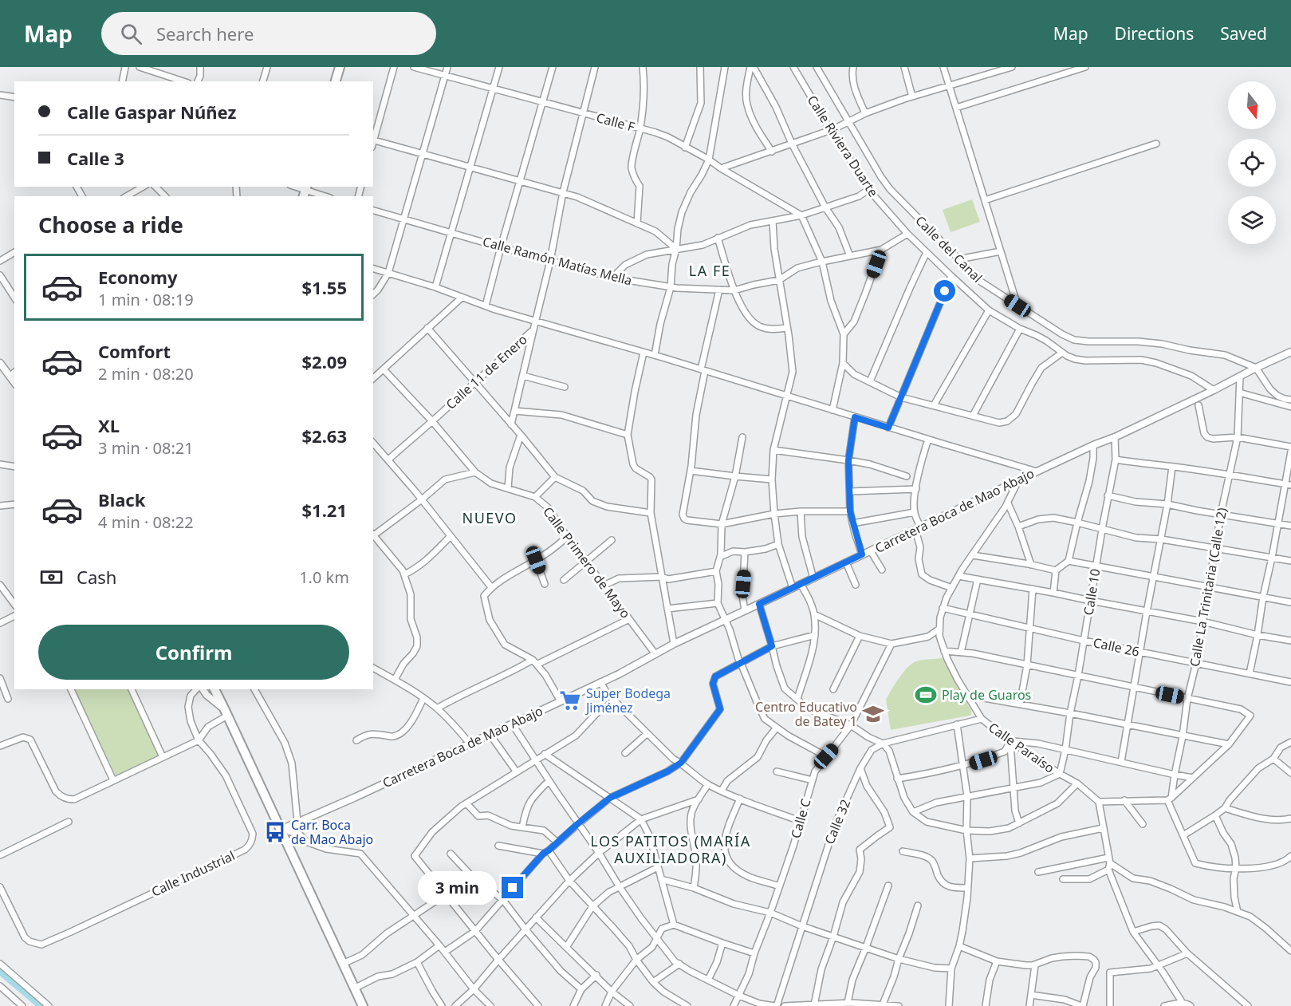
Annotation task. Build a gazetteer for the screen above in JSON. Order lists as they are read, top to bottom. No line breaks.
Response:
{"streets":{"street":["Calle F","Calle Riviera Duarte","Calle del Canal","Calle Ramón Matías Mella","Calle 11 de Enero","Carretera Boca de Mao Abajo","Calle Primero de Mayo","Calle La Trinitaria (Calle 12)","Calle 10","Calle 26","Calle Paraíso","Calle C","Calle 32","Calle Industrial"]},"crossings":[["Calle F","Calle 11 de Enero"],["Calle Riviera Duarte","Calle Ramón Matías Mella"],["Calle Riviera Duarte","Carretera Boca de Mao Abajo"],["Calle del Canal","Carretera Boca de Mao Abajo"],["Calle Ramón Matías Mella","Calle 11 de Enero"],["Calle 11 de Enero","Calle Primero de Mayo"],["Carretera Boca de Mao Abajo","Calle Primero de Mayo"],["Carretera Boca de Mao Abajo","Calle La Trinitaria (Calle 12)"],["Carretera Boca de Mao Abajo","Calle 10"],["Carretera Boca de Mao Abajo","Calle Paraíso"],["Calle La Trinitaria (Calle 12)","Calle 26"],["Calle 10","Calle 26"],["Calle 10","Calle Paraíso"],["Calle 26","Calle Paraíso"],["Calle Paraíso","Calle 32"]],"districts":["LA FE","NUEVO","LOS PATITOS (MARÍA AUXILIADORA)"],"places":{"sports":["Play de Guaros"],"supermarket":["Super Bodega Jiménez"],"school or university":["Centro Educativo de Batey 1"],"bus stop":["Carr. Boca de Mao Abajo"]},"north":"bottom","page":{"header":"Map","search":"Search here","nav":["Map","Directions","Saved"],"banner":["Calle Gaspar Núñez","Calle 3"],"heading":"Choose a ride","list":[{"name":"Economy","note":"1 min · 08:19","value":"$1.55"},{"name":"Comfort","note":"2 min · 08:20","value":"$2.09"},{"name":"XL","note":"3 min · 08:21","value":"$2.63"},{"name":"Black","note":"4 min · 08:22","value":"$1.21"}],"pay":["Cash","1.0 km"],"buttons":"Confirm","bubble":"3 min"}}
